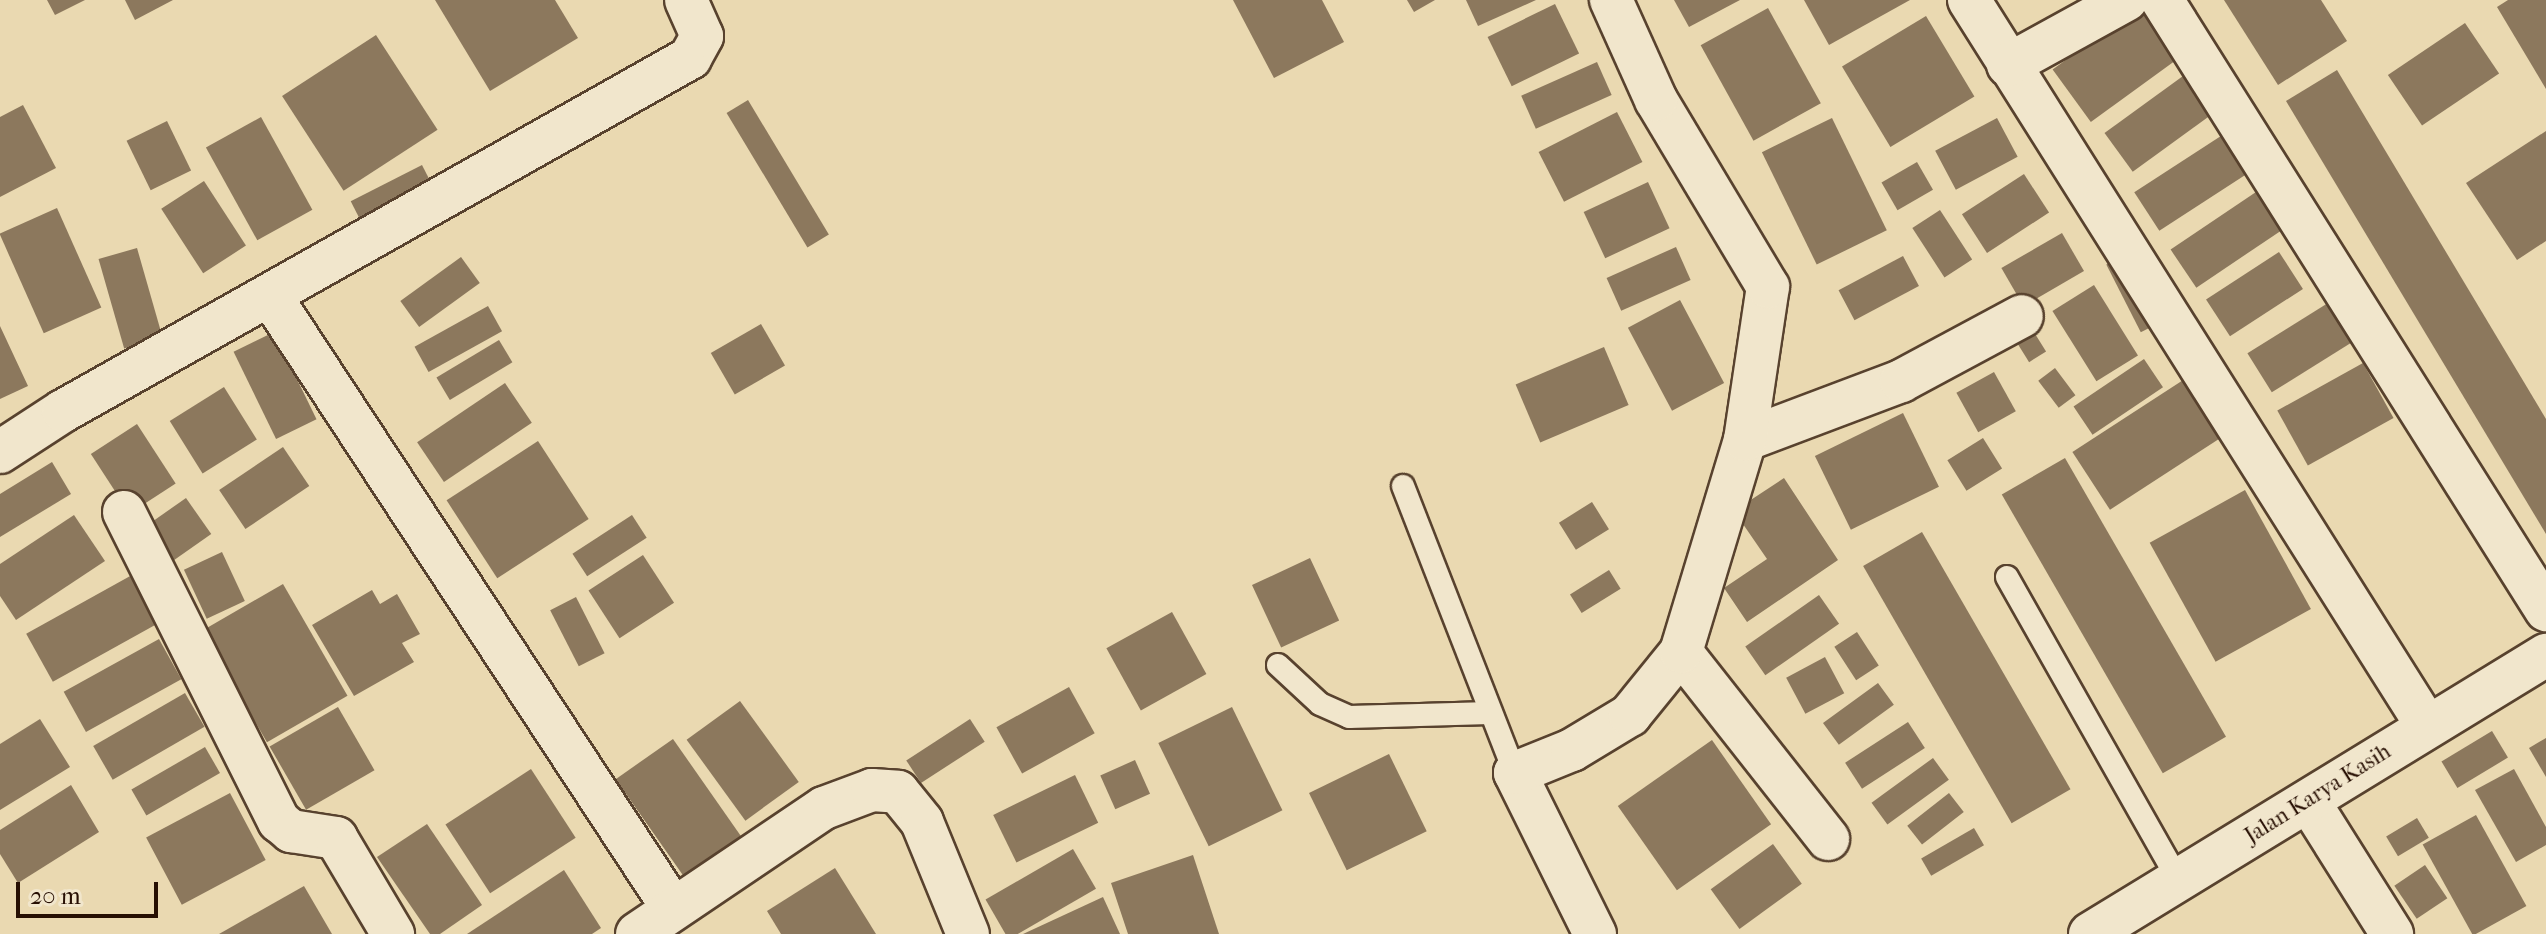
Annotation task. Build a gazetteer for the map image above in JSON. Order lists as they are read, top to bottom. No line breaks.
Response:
{"streets":{"street":["Jalan Karya Kasih"]},"scale_bar":"20 m"}
